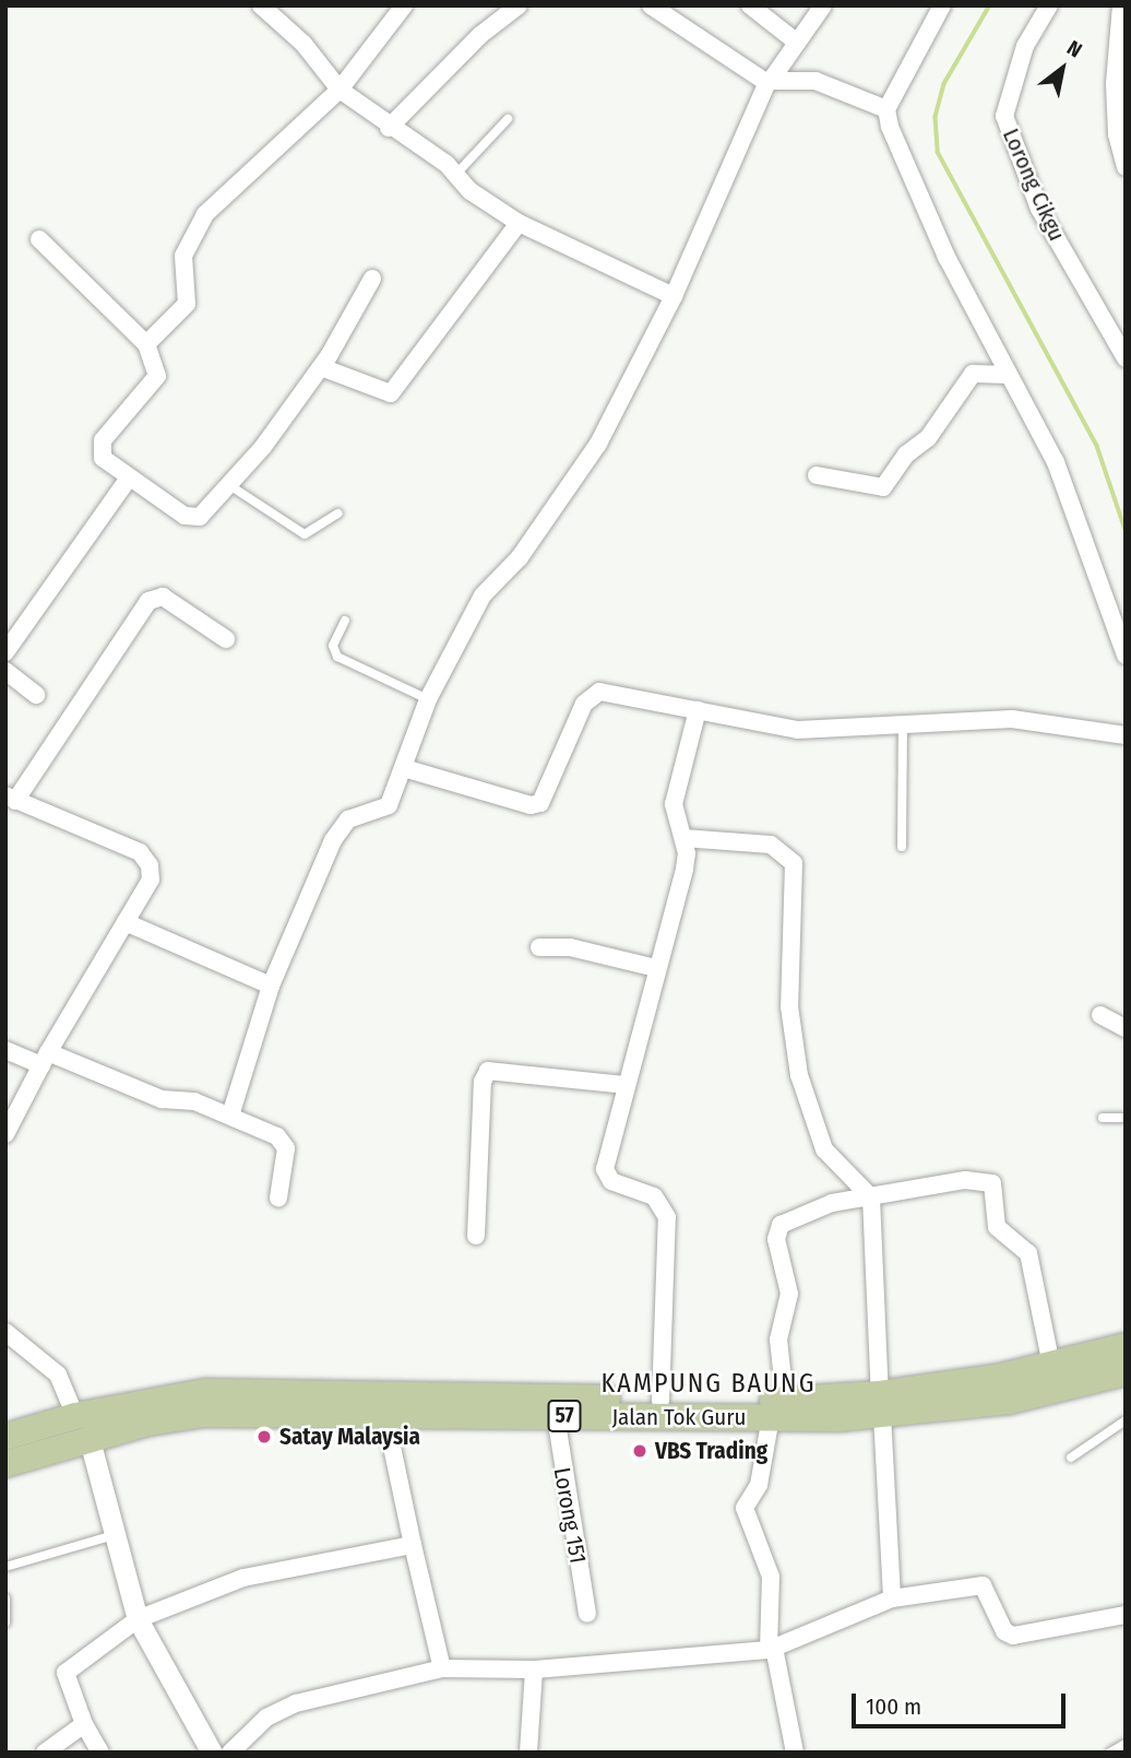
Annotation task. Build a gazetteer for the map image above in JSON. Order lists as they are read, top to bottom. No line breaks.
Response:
{"streets":{"main road":["57","Jalan Tok Guru"],"street":["Lorong Cikgu","Lorong 151"]},"crossings":[["Jalan Tok Guru","Lorong 151"]],"districts":["KAMPUNG BAUNG"],"places":["Satay Malaysia","VBS Trading"],"scale_bar":"100 m","north":"top right"}
